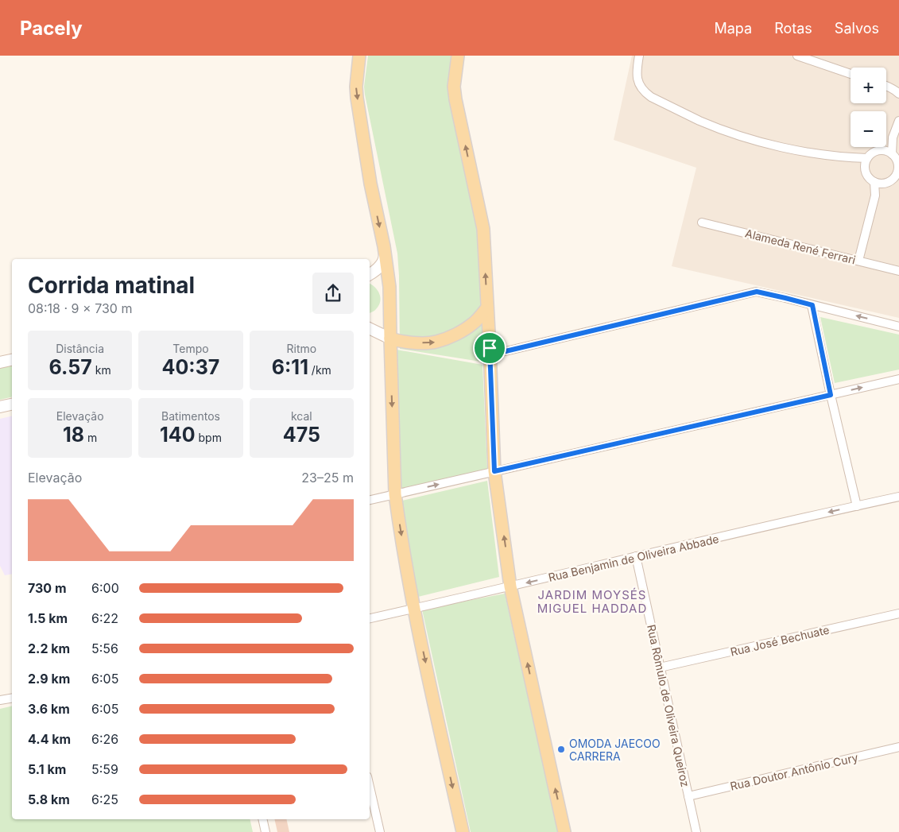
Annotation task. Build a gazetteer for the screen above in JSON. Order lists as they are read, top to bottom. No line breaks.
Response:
{"streets":{"street":["Alameda René Ferrari","Rua Benjamin de Oliveira Abbade","Rua José Bechuate","Rua Rômulo de Oliveira Queiroz","Rua Doutor Antônio Cury"]},"crossings":[["Rua Benjamin de Oliveira Abbade","Rua Rômulo de Oliveira Queiroz"],["Rua José Bechuate","Rua Rômulo de Oliveira Queiroz"],["Rua Rômulo de Oliveira Queiroz","Rua Doutor Antônio Cury"]],"one_way":["Rua Benjamin de Oliveira Abbade"],"districts":["JARDIM MOYSÉS MIGUEL HADDAD"],"places":["OMODA JAECOO CARRERA"],"page":{"header":"Pacely","nav":["Mapa","Rotas","Salvos"],"map_buttons":["+","−"],"heading":["Corrida matinal","08:18 · 9 × 730 m"],"stats":[["Distância","6.57 km"],["Tempo","40:37"],["Ritmo","6:11 /km"],["Elevação","18 m"],["Batimentos","140 bpm"],["kcal","475"]],"chart":["Elevação","23–25 m"],"list":[{"name":"730 m","note":"6:00"},{"name":"1.5 km","note":"6:22"},{"name":"2.2 km","note":"5:56"},{"name":"2.9 km","note":"6:05"},{"name":"3.6 km","note":"6:05"},{"name":"4.4 km","note":"6:26"},{"name":"5.1 km","note":"5:59"},{"name":"5.8 km","note":"6:25"}]}}
